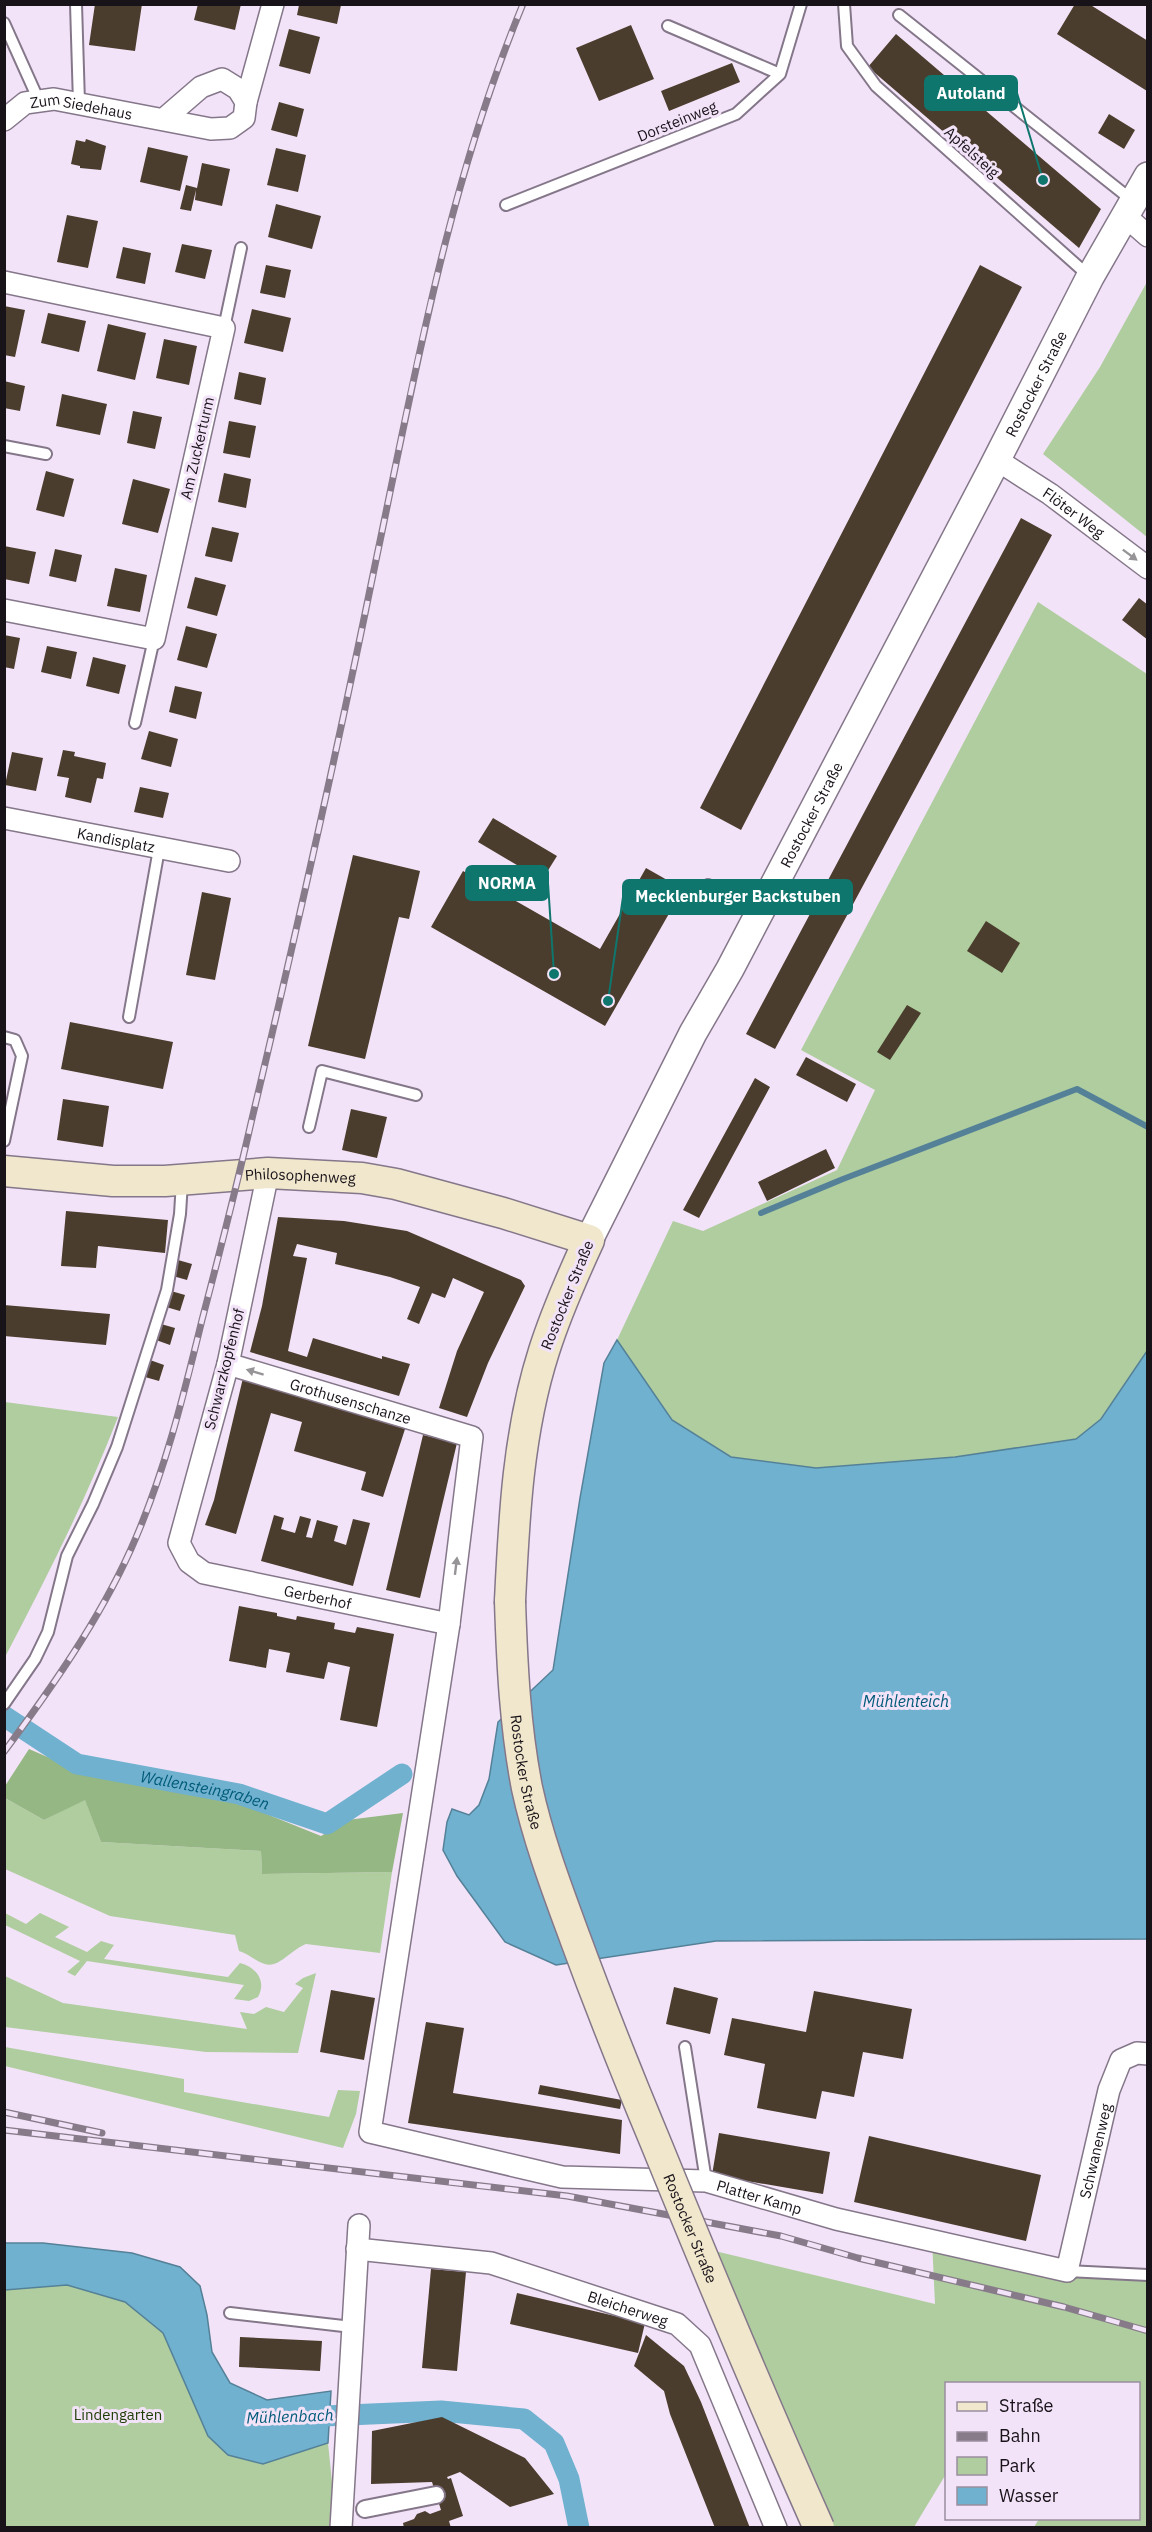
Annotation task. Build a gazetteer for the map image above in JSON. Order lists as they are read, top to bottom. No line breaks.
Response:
{"streets":{"main road":["Rostocker Straße","Philosophenweg"],"street":["Zum Siedehaus","Am Zuckerturm","Flöter Weg","Kandisplatz","Schwarzkopfenhof","Grothusenschanze","Gerberhof","Schwanenweg","Platter Kamp","Bleicherweg"],"lane":["Dorsteinweg","Apfelsteig"]},"crossings":[["Apfelsteig","Rostocker Straße"],["Rostocker Straße","Flöter Weg"],["Rostocker Straße","Philosophenweg"],["Philosophenweg","Schwarzkopfenhof"],["Schwarzkopfenhof","Grothusenschanze"],["Schwarzkopfenhof","Gerberhof"],["Grothusenschanze","Gerberhof"],["Grothusenschanze","Platter Kamp"],["Gerberhof","Platter Kamp"],["Schwanenweg","Platter Kamp"]],"one_way":["Flöter Weg"],"water":["Mühlenteich","Wallensteingraben","Mühlenbach"],"parks":["Lindengarten"],"places":["Autoland","NORMA","Mecklenburger Backstuben"],"legend":["Straße","Bahn","Park","Wasser"]}
